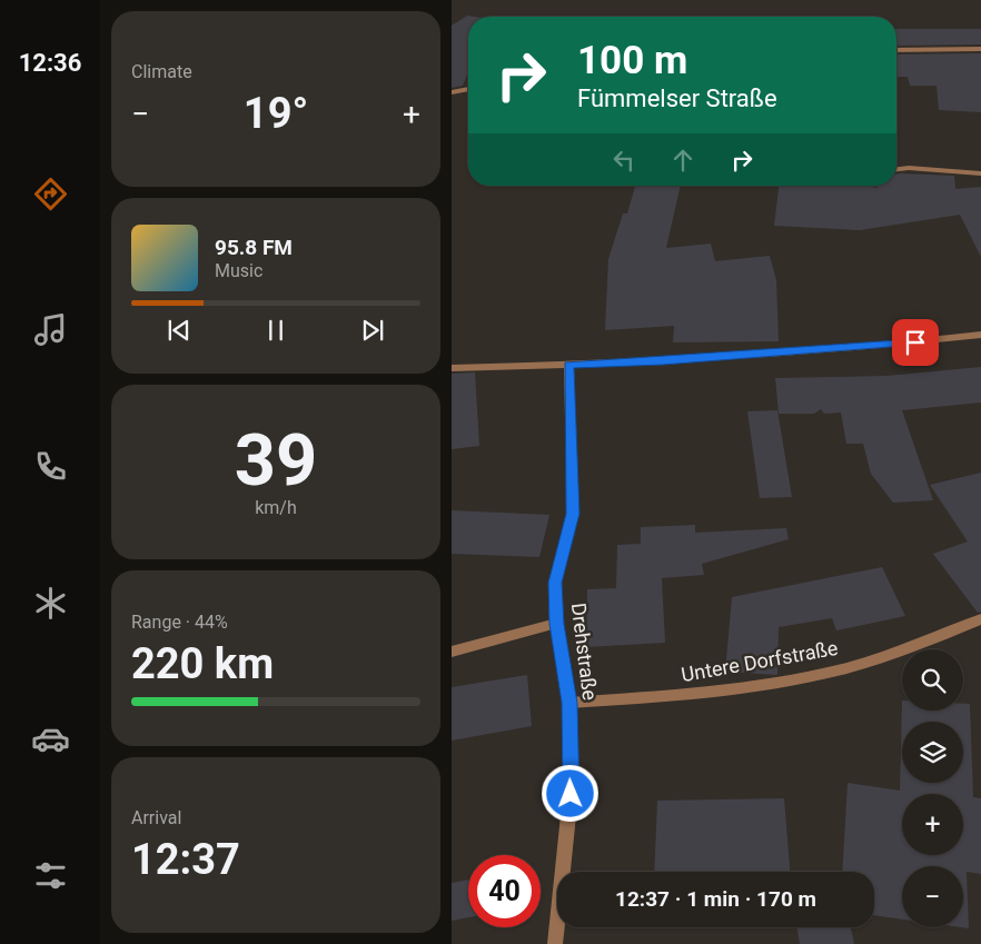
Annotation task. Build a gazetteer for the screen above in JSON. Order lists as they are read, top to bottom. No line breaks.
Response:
{"streets":{"street":["Drehstraße","Untere Dorfstraße"]},"crossings":[["Drehstraße","Untere Dorfstraße"]],"page":{"tabs":"12:36","tile":["Climate",["39","km/h"],["Range · 44%","220 km"],["Arrival","12:37"]],"turn":["100 m","Fümmelser Straße"],"heat":["−","19°","+"],"song":["95.8 FM","Music"],"map_buttons":["+","−"],"limit":"40","trip":"12:37 · 1 min · 170 m"}}
